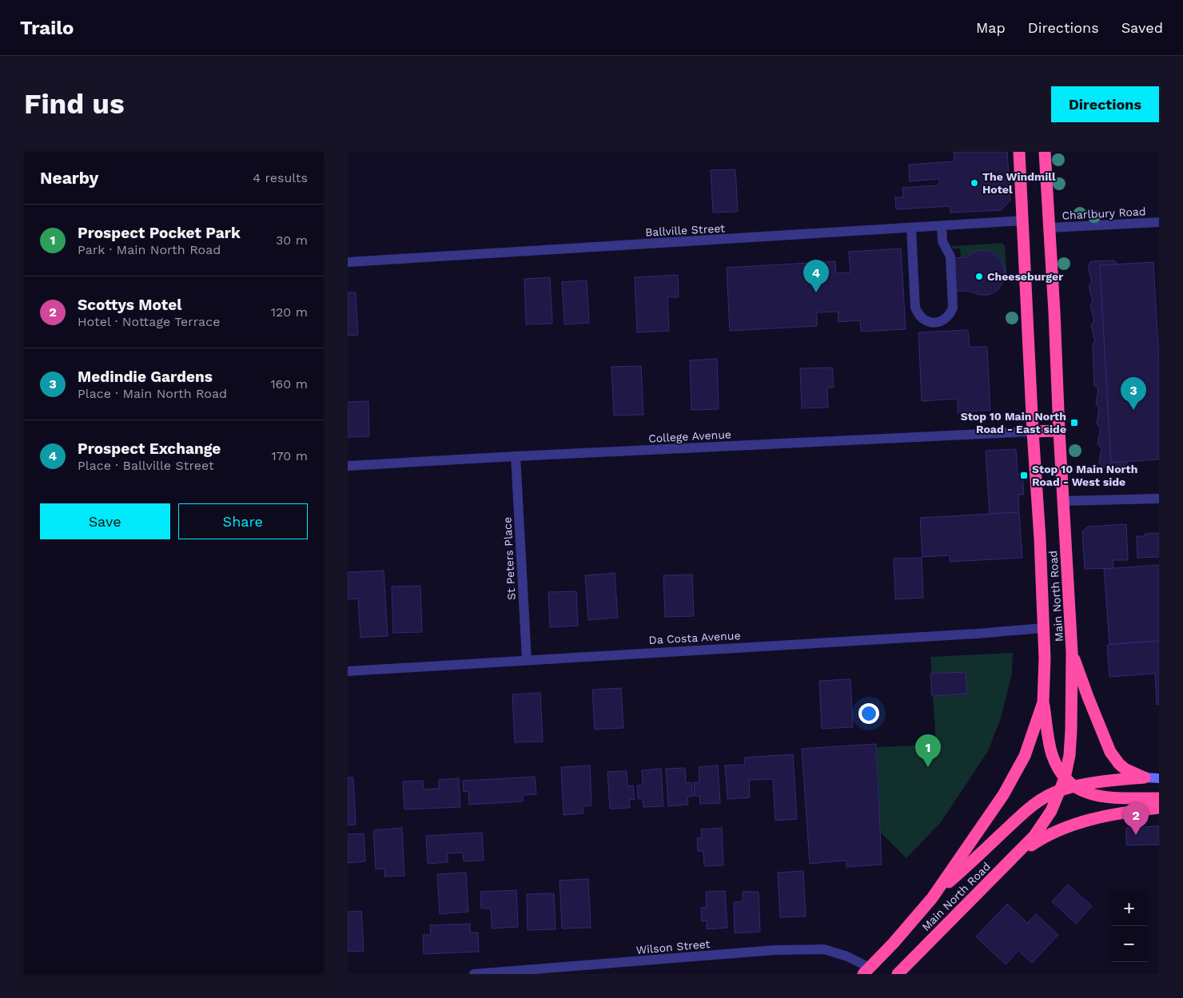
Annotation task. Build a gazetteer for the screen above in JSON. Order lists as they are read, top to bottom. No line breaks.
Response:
{"streets":{"highway":["Main North Road"],"street":["Charlbury Road","Ballville Street","College Avenue","St Peters Place","Da Costa Avenue","Wilson Street"]},"crossings":[["Charlbury Road","Main North Road"],["Ballville Street","Main North Road"],["College Avenue","St Peters Place"],["College Avenue","Main North Road"],["St Peters Place","Da Costa Avenue"],["Main North Road","Da Costa Avenue"],["Main North Road","Wilson Street"]],"places":{"other":["The Windmill Hotel","Cheeseburger"],"transit":["Stop 10 Main North Road - East side","Stop 10 Main North Road - West side"]},"page":{"header":"Trailo","nav":["Map","Directions","Saved"],"buttons":["Directions",["Save","Share"]],"title":"Find us","heading":["Nearby","4 results"],"list":[{"mark":"1","name":"Prospect Pocket Park","note":"Park · Main North Road","value":"30 m"},{"mark":"2","name":"Scottys Motel","note":"Hotel · Nottage Terrace","value":"120 m"},{"mark":"3","name":"Medindie Gardens","note":"Place · Main North Road","value":"160 m"},{"mark":"4","name":"Prospect Exchange","note":"Place · Ballville Street","value":"170 m"}],"pins":["4","3","1","2"],"map_buttons":["+","−"]}}
